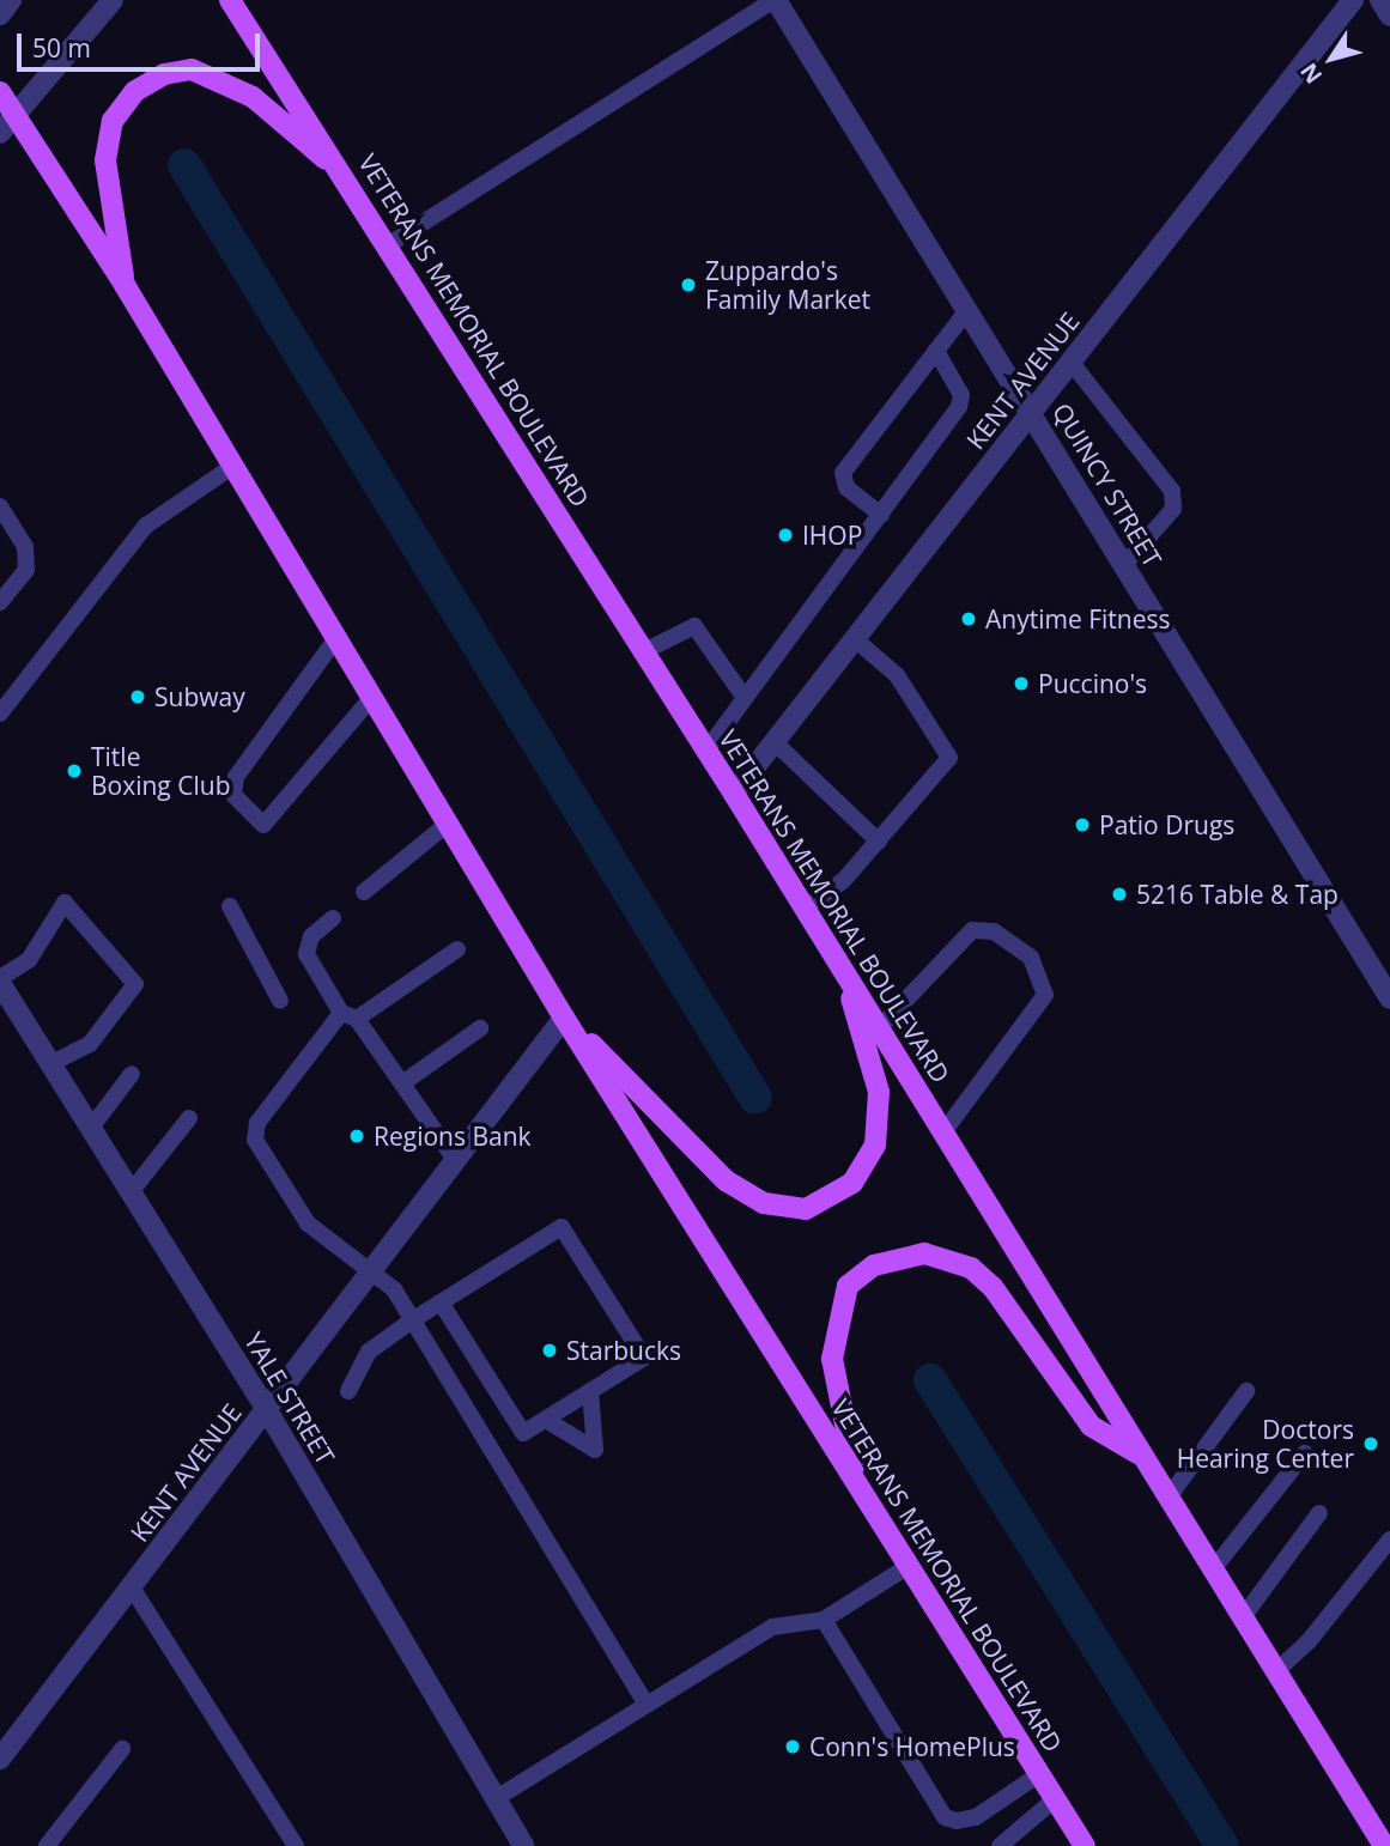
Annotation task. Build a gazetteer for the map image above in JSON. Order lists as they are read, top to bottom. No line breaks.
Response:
{"streets":{"main road":["VETERANS MEMORIAL BOULEVARD"],"street":["KENT AVENUE","QUINCY STREET","YALE STREET"]},"crossings":[["VETERANS MEMORIAL BOULEVARD","KENT AVENUE"],["KENT AVENUE","QUINCY STREET"],["KENT AVENUE","YALE STREET"]],"places":["Zuppardo's Family Market","IHOP","Anytime Fitness","Puccino's","Subway","Title Boxing Club","Patio Drugs","5216 Table & Tap","Regions Bank","Starbucks","Doctors Hearing Center","Conn's HomePlus"],"scale_bar":"50 m","north":"bottom left"}
